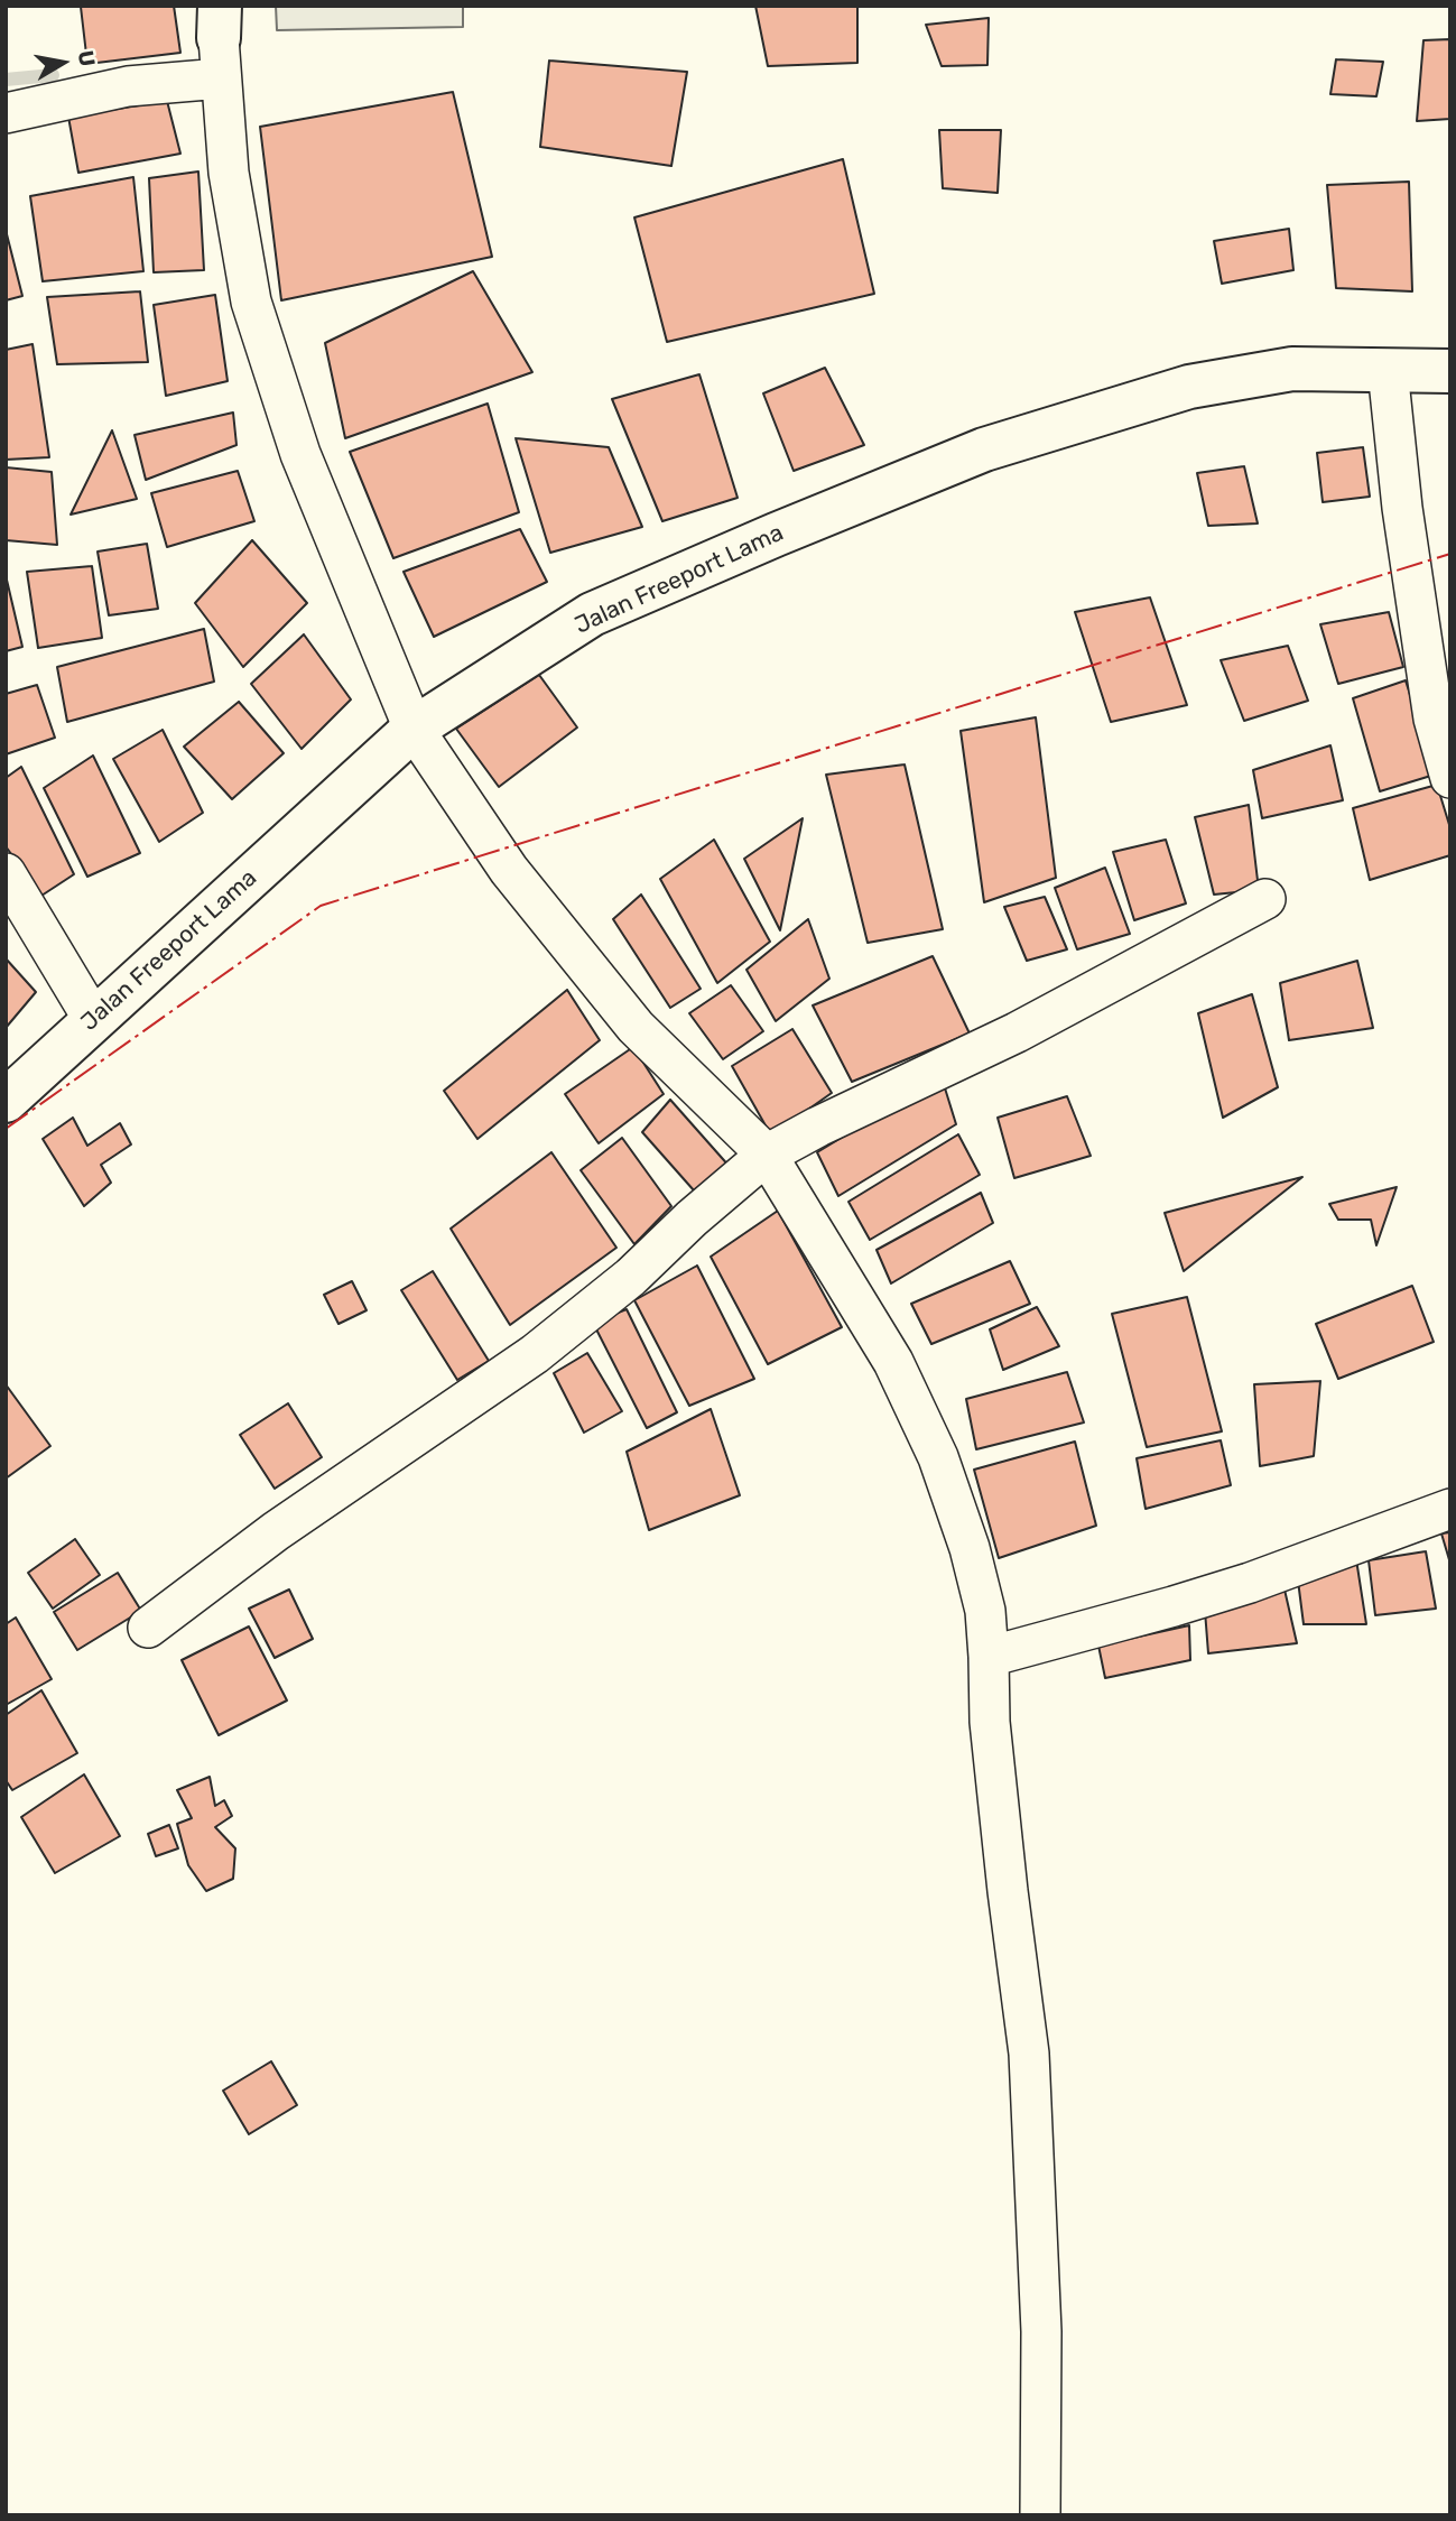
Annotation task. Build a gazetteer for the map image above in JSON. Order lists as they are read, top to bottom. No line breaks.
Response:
{"streets":{"street":["Jalan Freeport Lama"]},"north":"right"}
